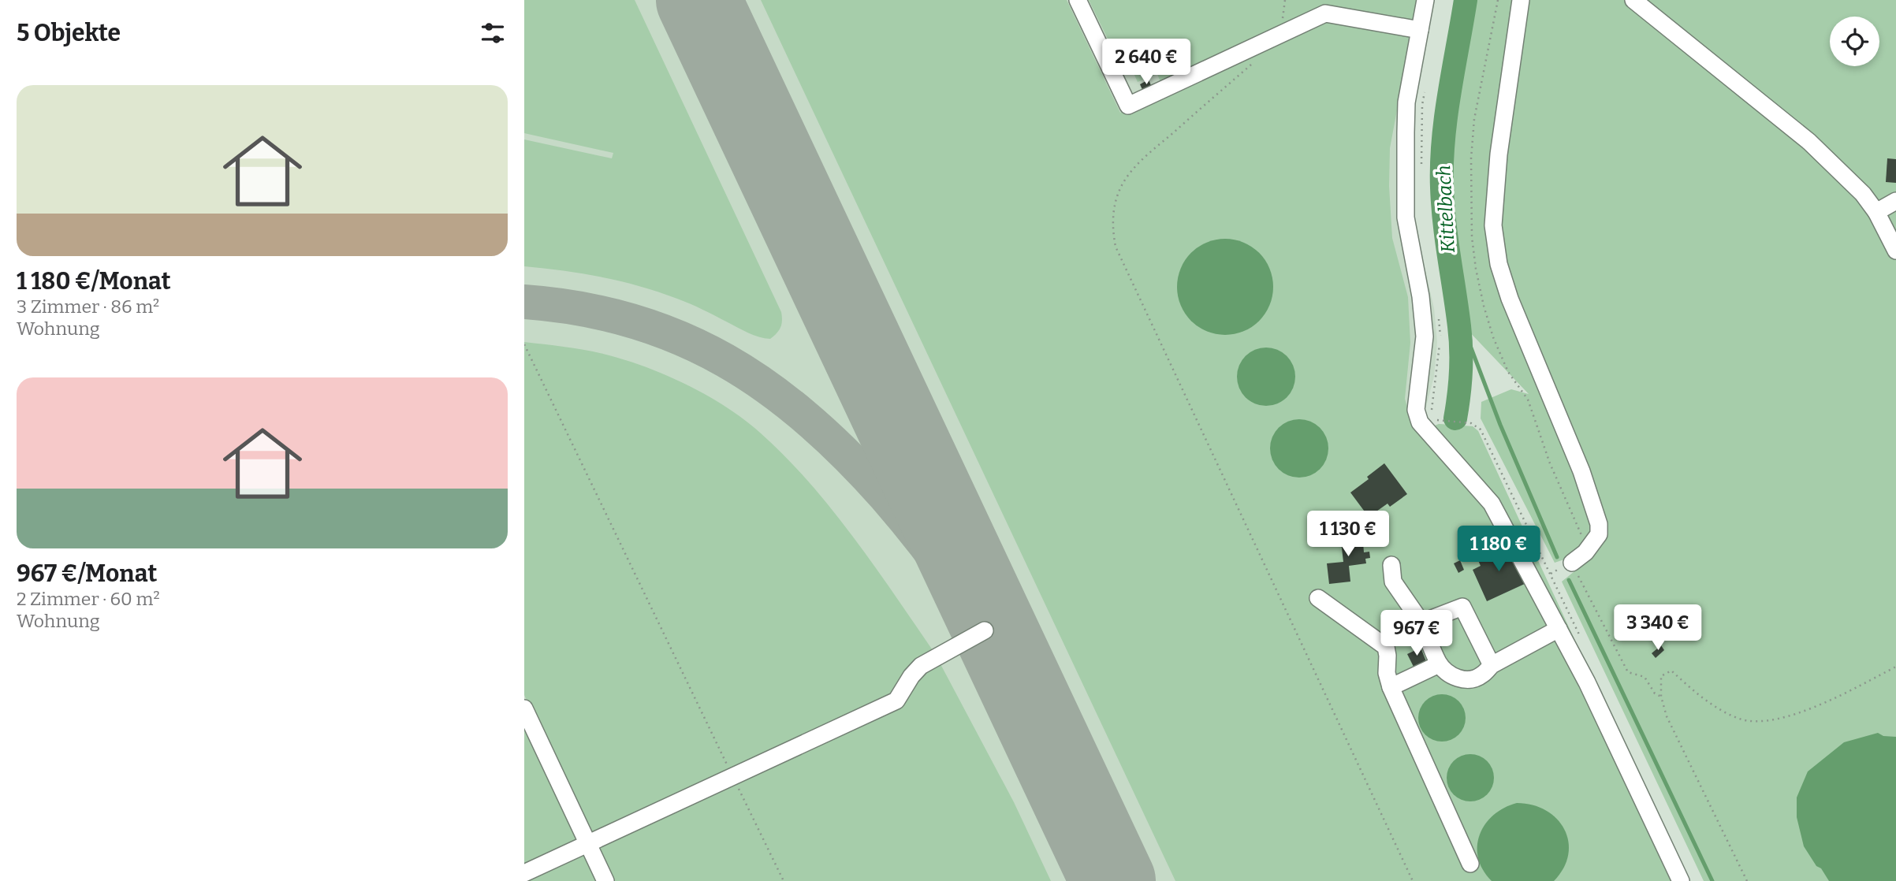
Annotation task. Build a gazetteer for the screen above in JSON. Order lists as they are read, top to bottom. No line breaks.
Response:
{"water":["Kittelbach"],"page":{"heading":"5 Objekte","price":["2 640 €","1 130 €","1 180 €","3 340 €","967 €"],"list":[{"name":"1 180 €/Monat","note":"3 Zimmer · 86 m² · Wohnung"},{"name":"967 €/Monat","note":"2 Zimmer · 60 m² · Wohnung"}]}}
